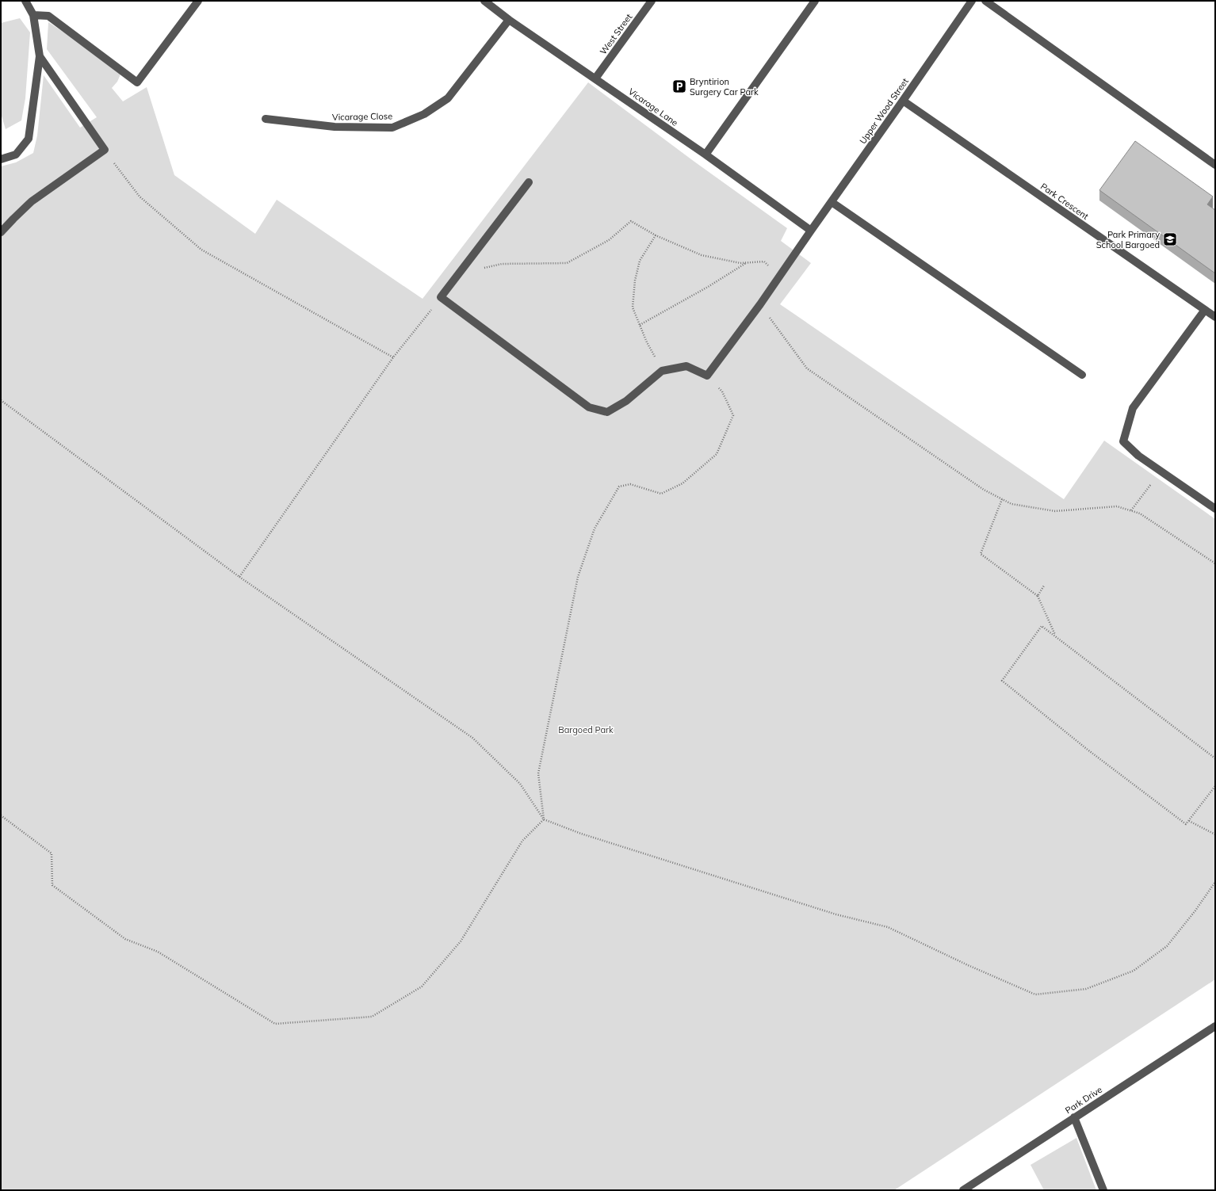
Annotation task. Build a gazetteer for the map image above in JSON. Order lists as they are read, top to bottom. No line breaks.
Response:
{"streets":{"street":["West Street","Vicarage Lane","Upper Wood Street","Vicarage Close","Park Crescent","Park Drive"]},"crossings":[["West Street","Vicarage Lane"],["Vicarage Lane","Upper Wood Street"],["Vicarage Lane","Vicarage Close"],["Upper Wood Street","Park Crescent"]],"parks":["Bargoed Park"],"places":{"parking":["Bryntirion Surgery Car Park"],"school or university":["Park Primary School Bargoed"]}}
